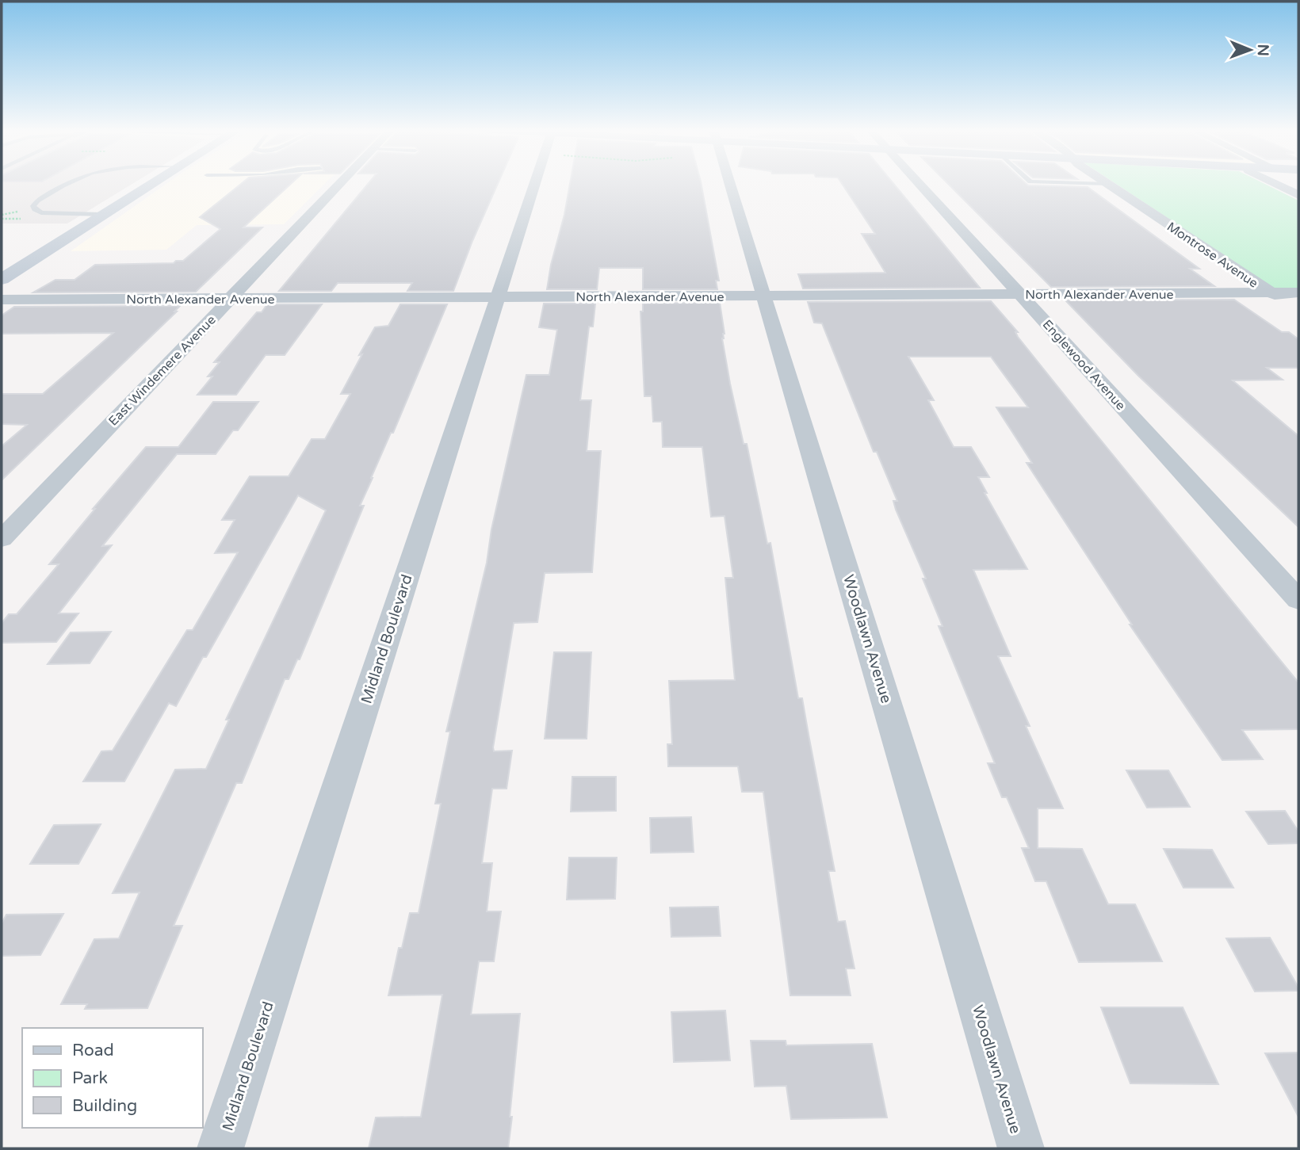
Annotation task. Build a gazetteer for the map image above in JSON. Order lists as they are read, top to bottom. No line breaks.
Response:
{"streets":{"street":["Montrose Avenue","North Alexander Avenue","Englewood Avenue","East Windemere Avenue","Midland Boulevard","Woodlawn Avenue"]},"crossings":[["Montrose Avenue","North Alexander Avenue"],["North Alexander Avenue","Englewood Avenue"],["North Alexander Avenue","East Windemere Avenue"],["North Alexander Avenue","Midland Boulevard"],["North Alexander Avenue","Woodlawn Avenue"]],"legend":["Road","Park","Building"],"north":"right"}
